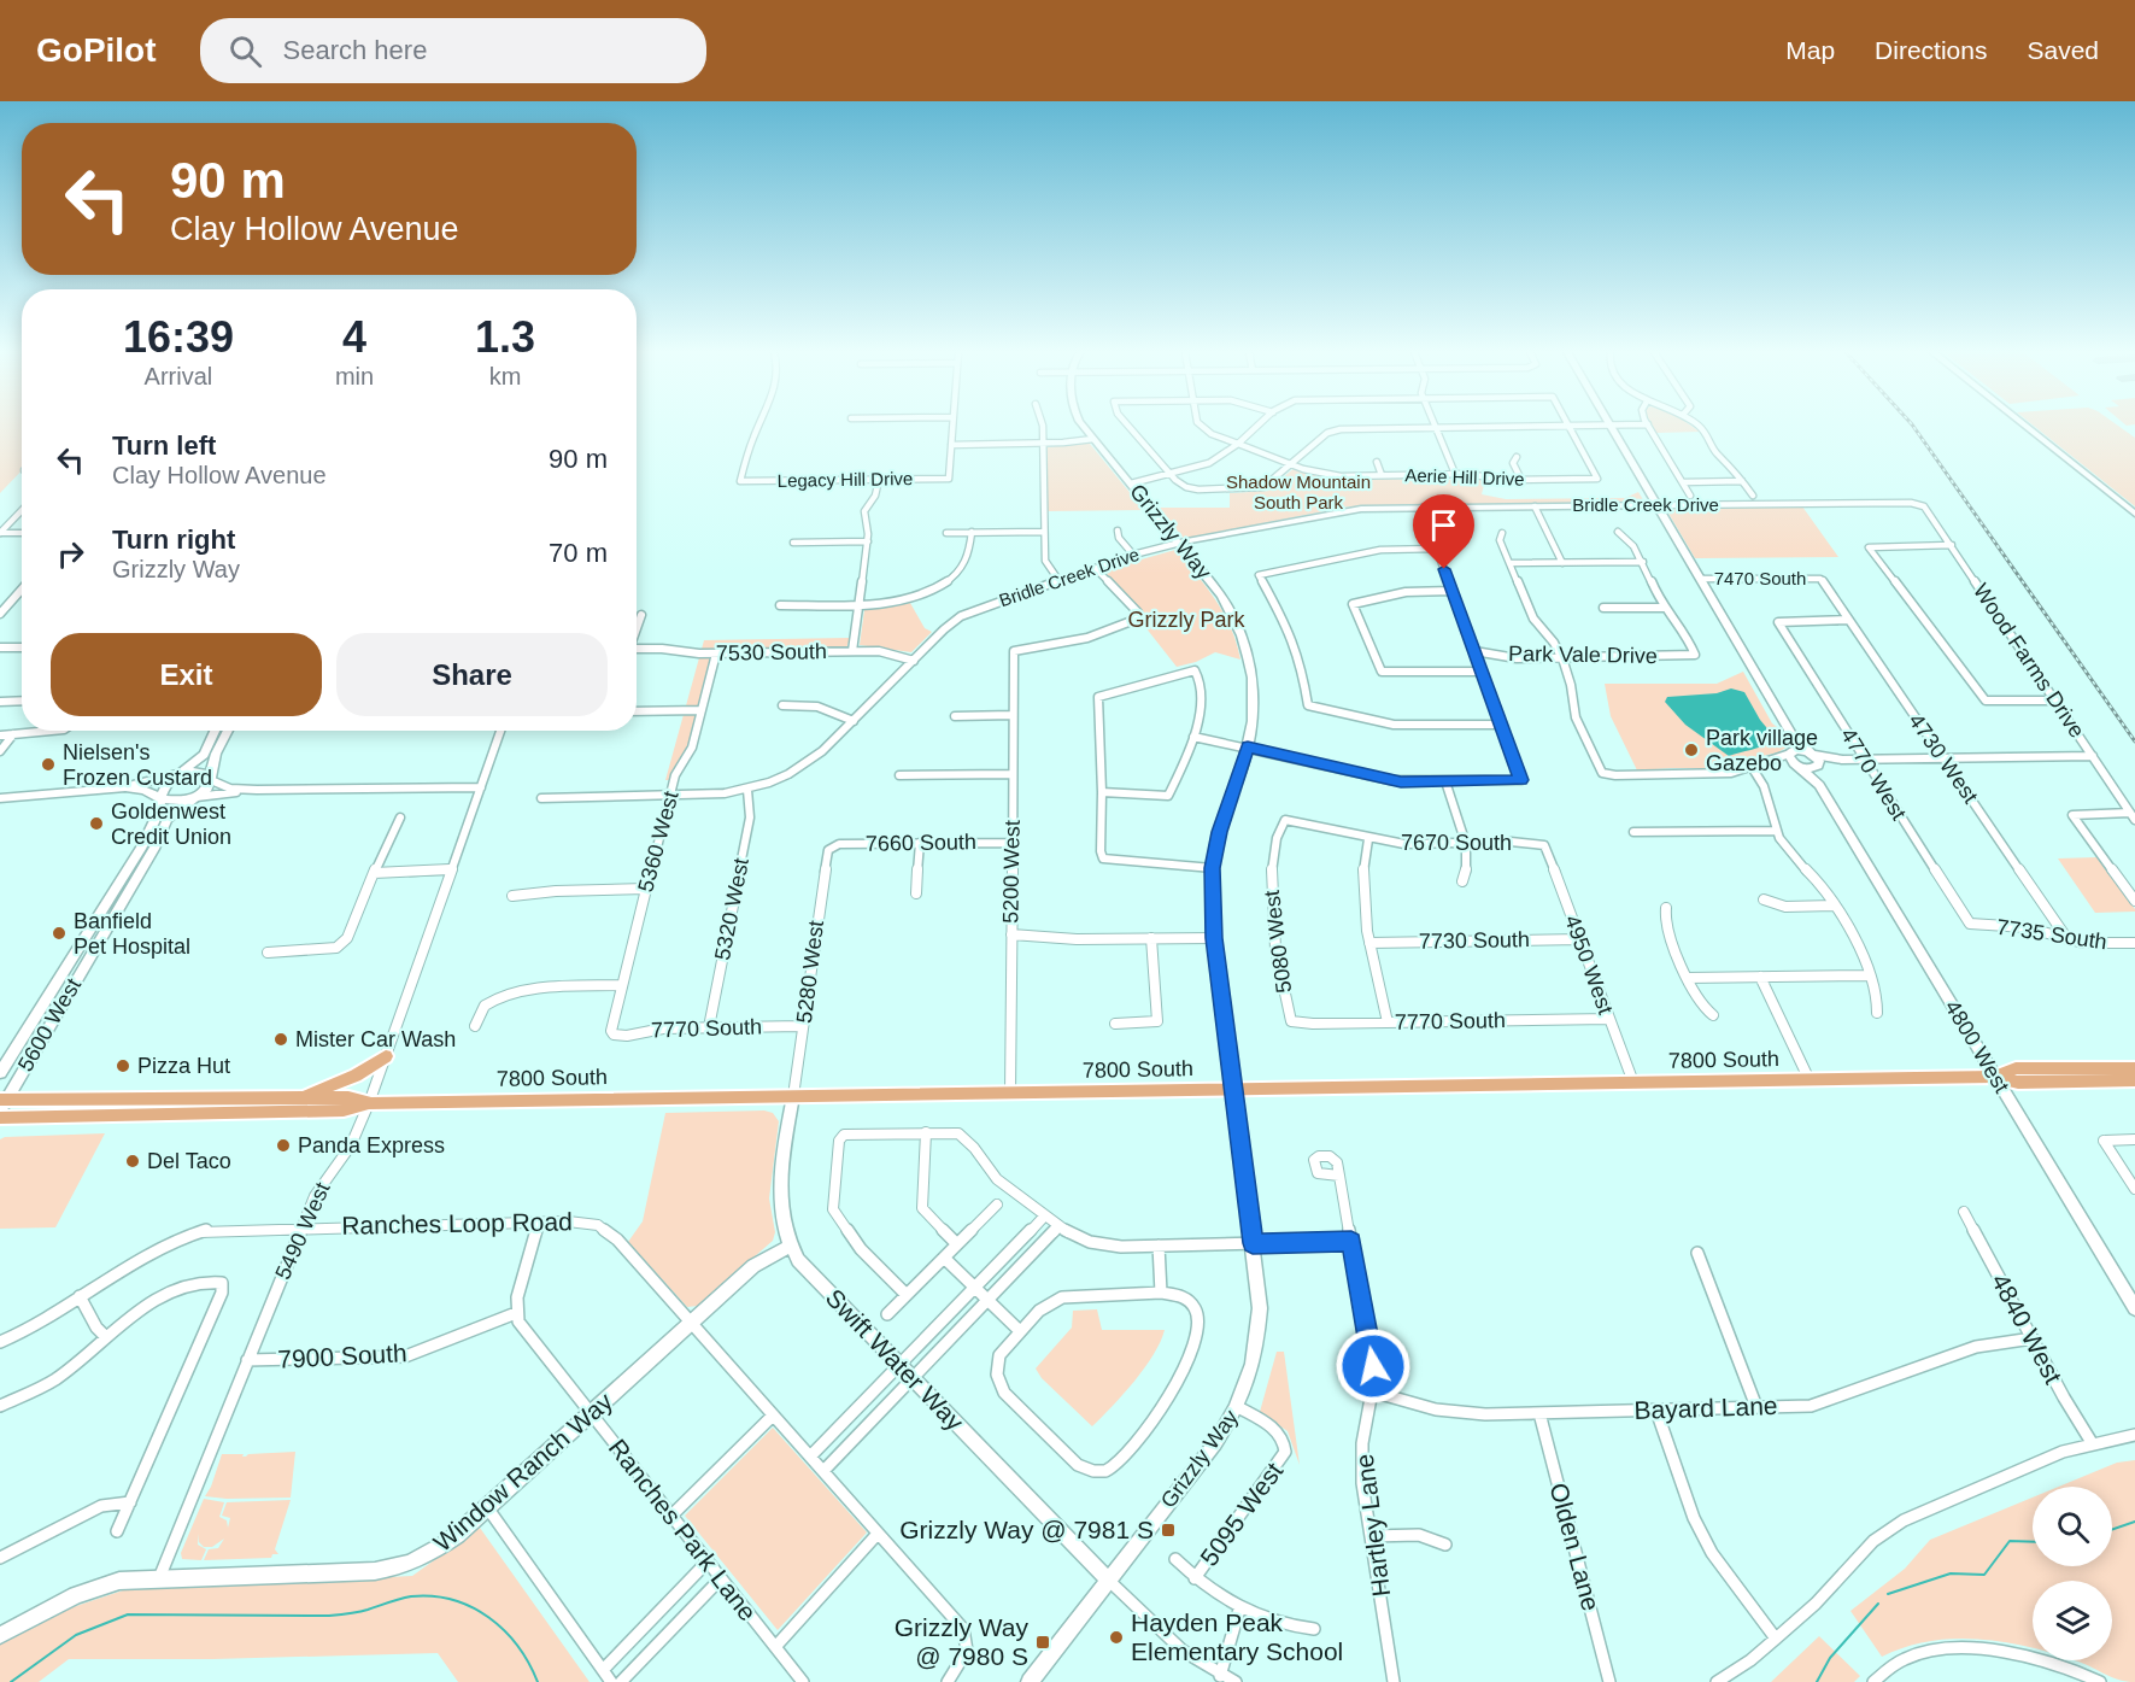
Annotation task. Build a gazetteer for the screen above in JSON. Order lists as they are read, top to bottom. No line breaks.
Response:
{"streets":{"main road":["7800 South"],"street":["Aerie Hill Drive","Legacy Hill Drive","Bridle Creek Drive","Grizzly Way","7470 South","7530 South","Park Vale Drive","Wood Farms Drive","4730 West","4770 West","5360 West","7660 South","7670 South","5200 West","5320 West","7735 South","7730 South","5080 West","4950 West","5280 West","7770 South","5600 West","4800 West","Ranches Loop Road","5490 West","4840 West","7900 South","Swift Water Way","Bayard Lane","Window Ranch Way","5095 West","Hartley Lane","Ranches Park Lane","Olden Lane"]},"crossings":[["Bridle Creek Drive","Grizzly Way"],["Bridle Creek Drive","7530 South"],["Bridle Creek Drive","Wood Farms Drive"],["Bridle Creek Drive","5360 West"],["Bridle Creek Drive","5200 West"],["Bridle Creek Drive","5320 West"],["Bridle Creek Drive","4800 West"],["Grizzly Way","7800 South"],["Grizzly Way","Swift Water Way"],["Grizzly Way","5095 West"],["7470 South","4730 West"],["7470 South","4800 West"],["7530 South","5360 West"],["4730 West","4770 West"],["4730 West","7735 South"],["4770 West","7735 South"],["5360 West","7770 South"],["7660 South","5200 West"],["7660 South","5280 West"],["7670 South","5080 West"],["7670 South","4950 West"],["5200 West","7800 South"],["5320 West","7770 South"],["7730 South","4950 West"],["5080 West","7770 South"],["4950 West","7770 South"],["4950 West","7800 South"],["5280 West","7770 South"],["5280 West","7800 South"],["5280 West","Swift Water Way"],["5600 West","7800 South"],["4800 West","7800 South"],["7800 South","5490 West"],["7800 South","Swift Water Way"],["Ranches Loop Road","5490 West"],["Ranches Loop Road","Window Ranch Way"],["5490 West","7900 South"],["5490 West","Window Ranch Way"],["4840 West","Bayard Lane"],["7900 South","Ranches Park Lane"],["Swift Water Way","Window Ranch Way"],["Bayard Lane","Hartley Lane"],["Bayard Lane","Olden Lane"],["Window Ranch Way","Ranches Park Lane"]],"parks":["Shadow Mountain South Park","Grizzly Park"],"places":{"other":["Park village Gazebo","Nielsen's Frozen Custard","Goldenwest Credit Union","Banfield Pet Hospital","Mister Car Wash","Pizza Hut","Panda Express","Del Taco","Hayden Peak Elementary School"],"transit":["Grizzly Way @ 7981 S","Grizzly Way @ 7980 S"]},"page":{"header":"GoPilot","search":"Search here","nav":["Map","Directions","Saved"],"turn":["90 m","Clay Hollow Avenue"],"eta":["16:39","Arrival","4","min","1.3","km"],"list":[{"name":"Turn left","note":"Clay Hollow Avenue","value":"90 m"},{"name":"Turn right","note":"Grizzly Way","value":"70 m"}],"buttons":["Exit","Share"]}}
